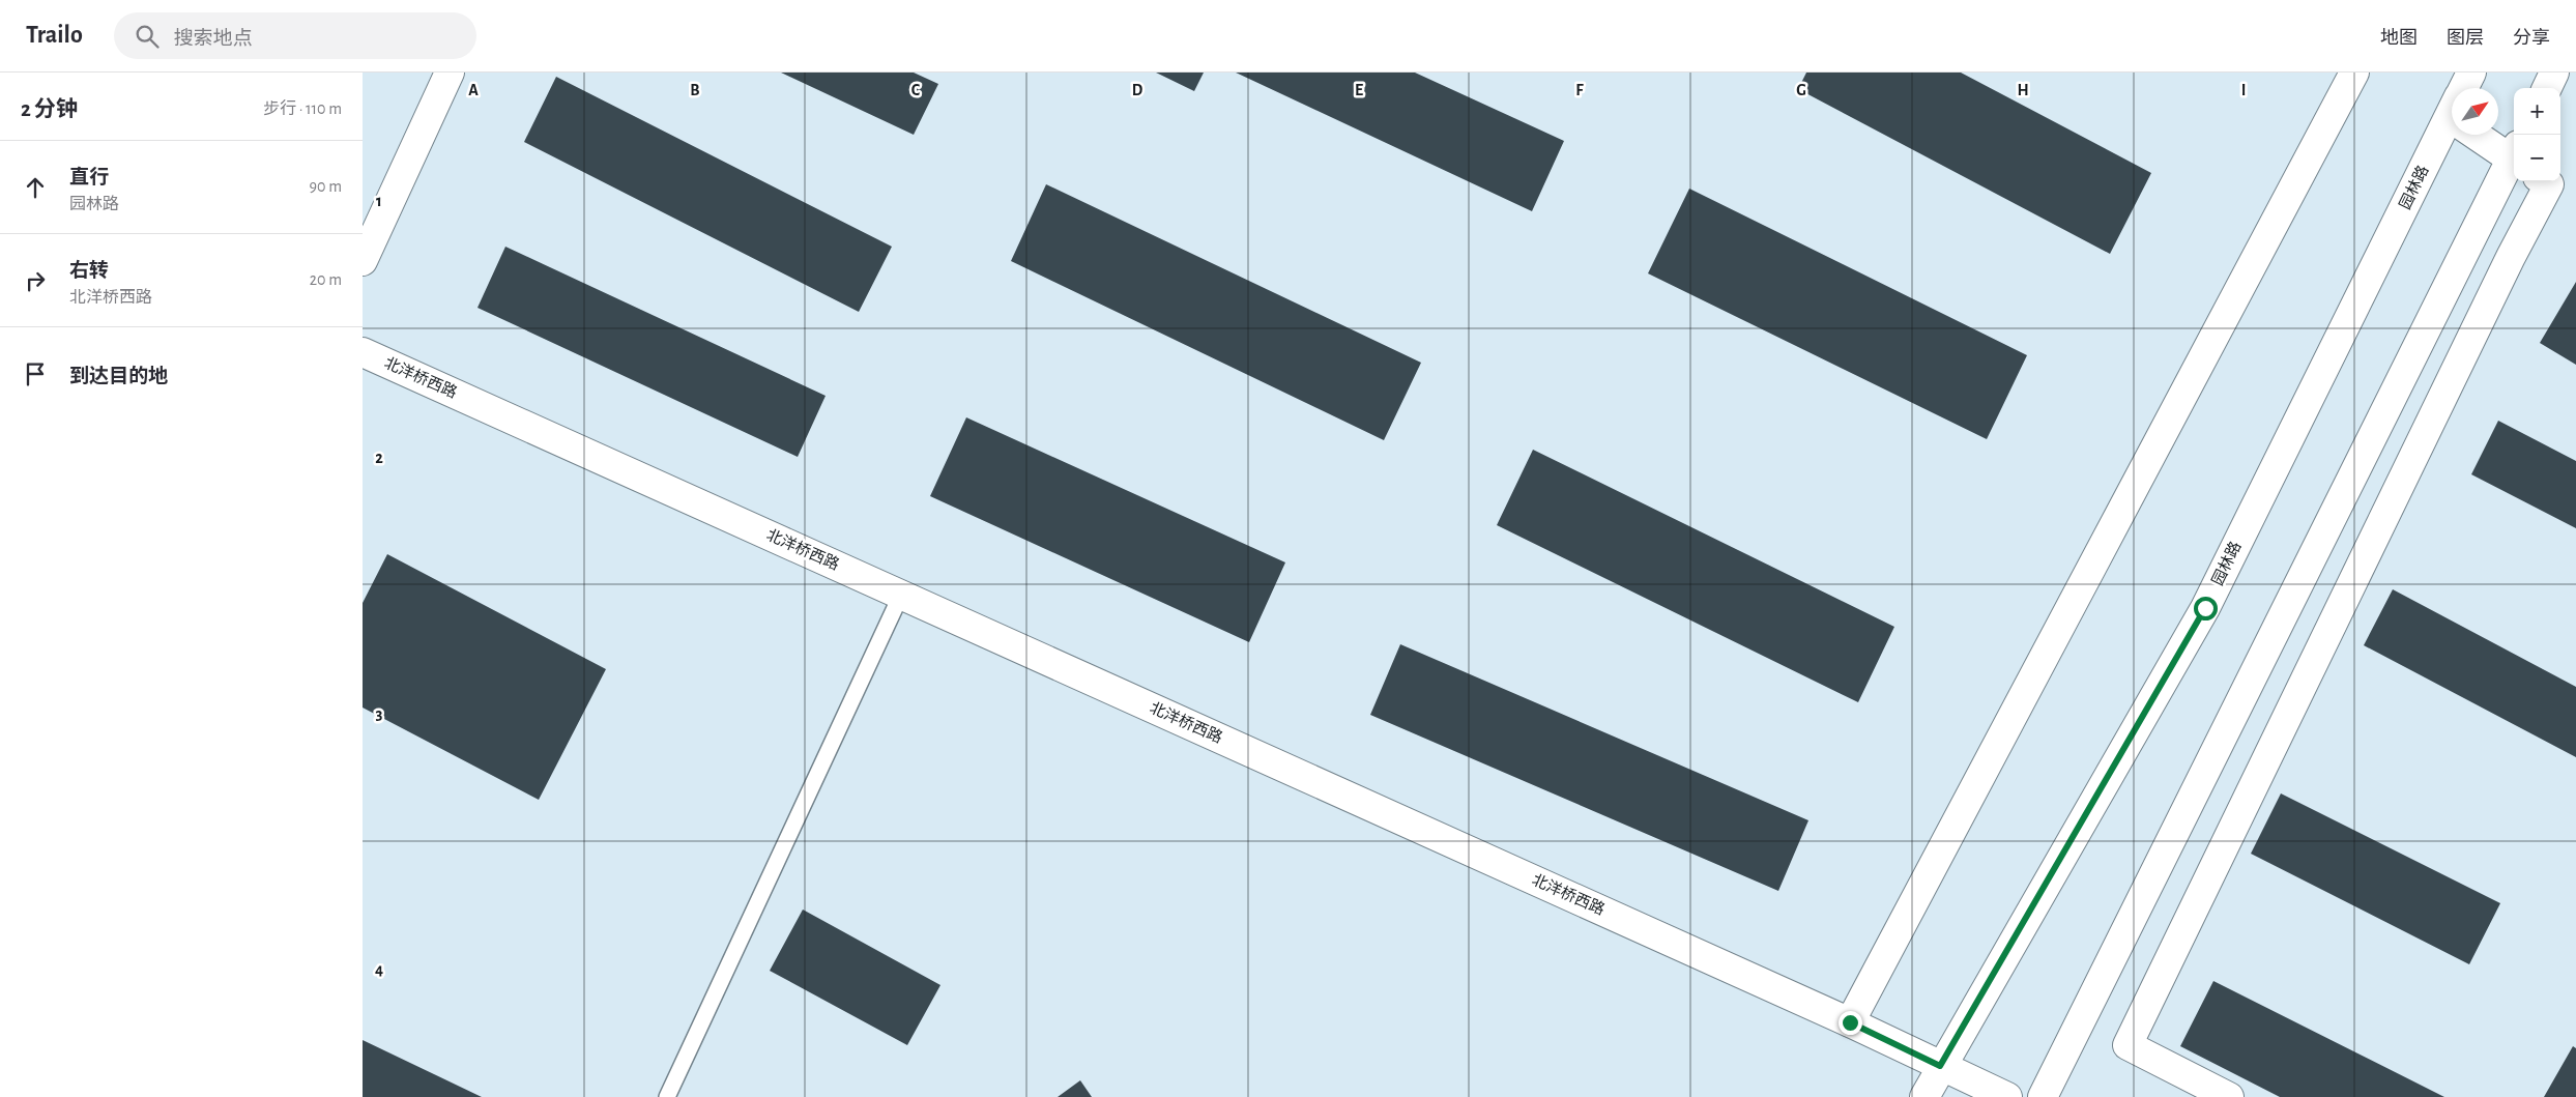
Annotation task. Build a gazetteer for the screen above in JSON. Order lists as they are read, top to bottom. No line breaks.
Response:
{"streets":{"street":["园林路","北洋桥西路"]},"crossings":[["园林路","北洋桥西路"]],"north":"top right","page":{"header":"Trailo","search":"搜索地点","nav":["地图","图层","分享"],"heading":["2 分钟","步行 · 110 m"],"map_buttons":["+","−"],"list":[["直行","园林路","90 m"],["右转","北洋桥西路","20 m"],"到达目的地"]},"grid":{"columns":["A","B","C","D","E","F","G","H","I"],"rows":["1","2","3","4"]}}
